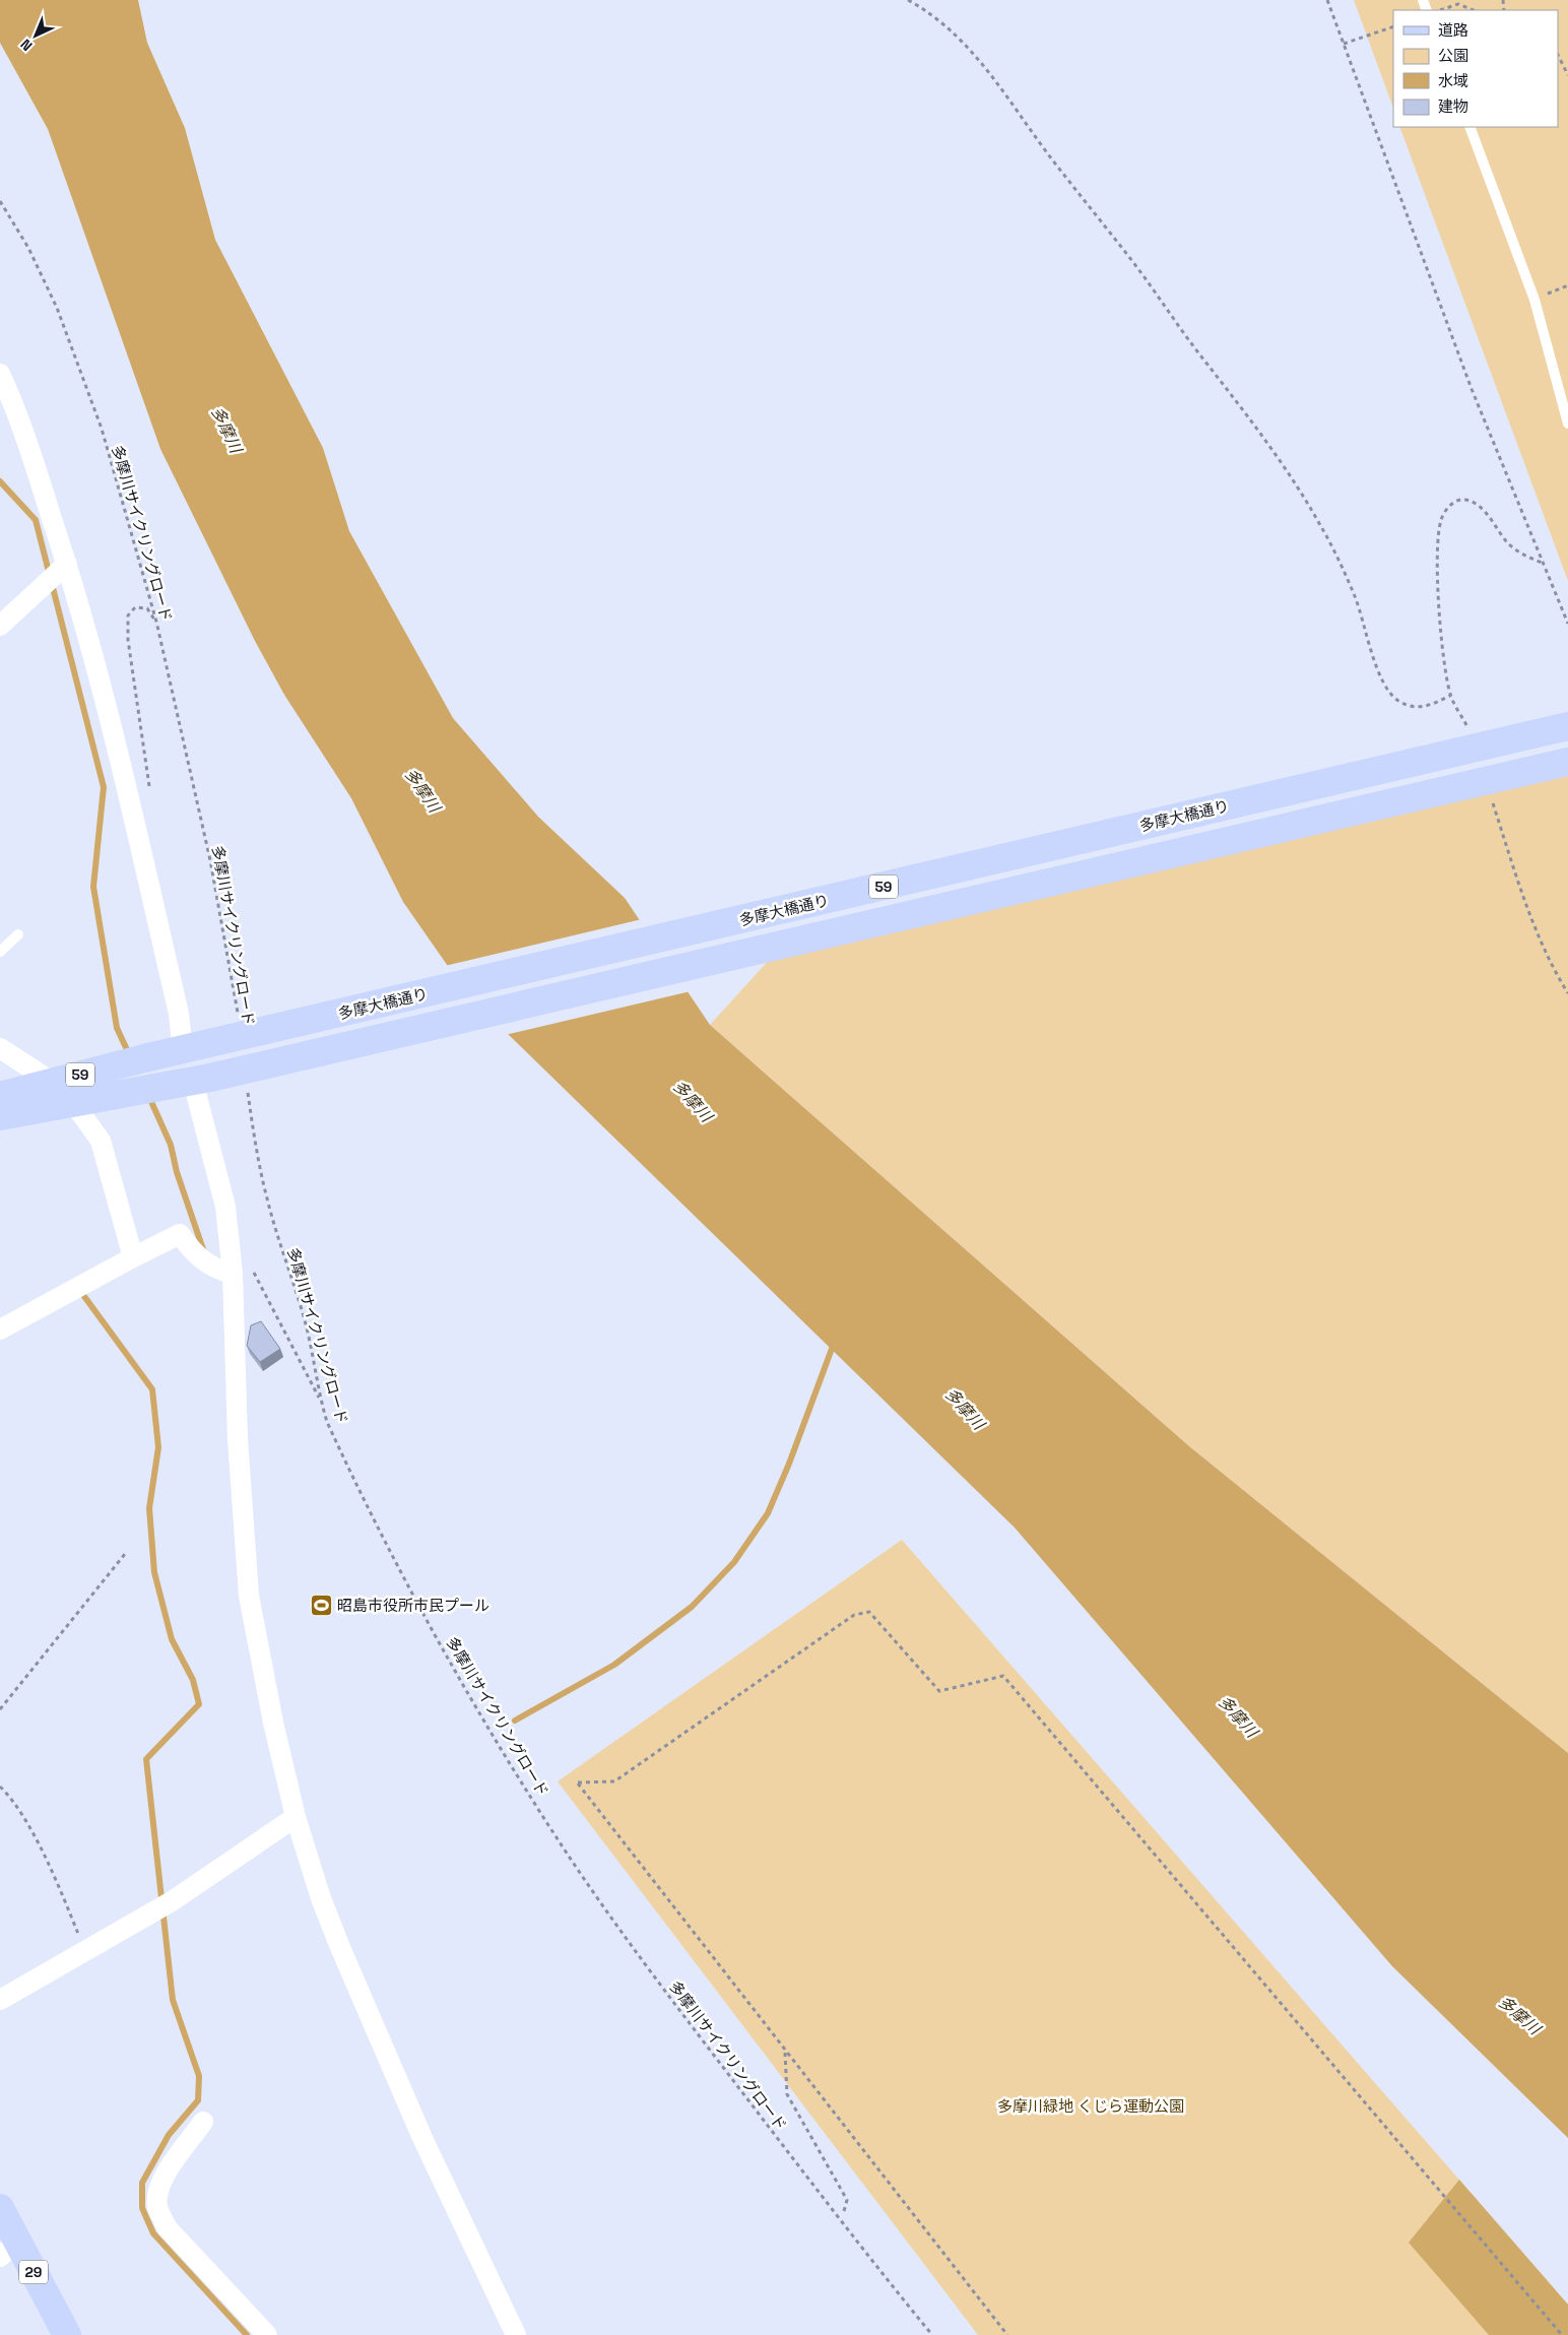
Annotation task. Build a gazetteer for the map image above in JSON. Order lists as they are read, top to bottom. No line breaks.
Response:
{"streets":{"main road":["多摩大橋通り","59","29"],"path":["多摩川サイクリングロード"]},"water":["多摩川"],"parks":["多摩川緑地 くじら運動公園"],"places":{"sports":["昭島市役所市民プール"]},"legend":["道路","公園","水域","建物"],"north":"bottom left"}
